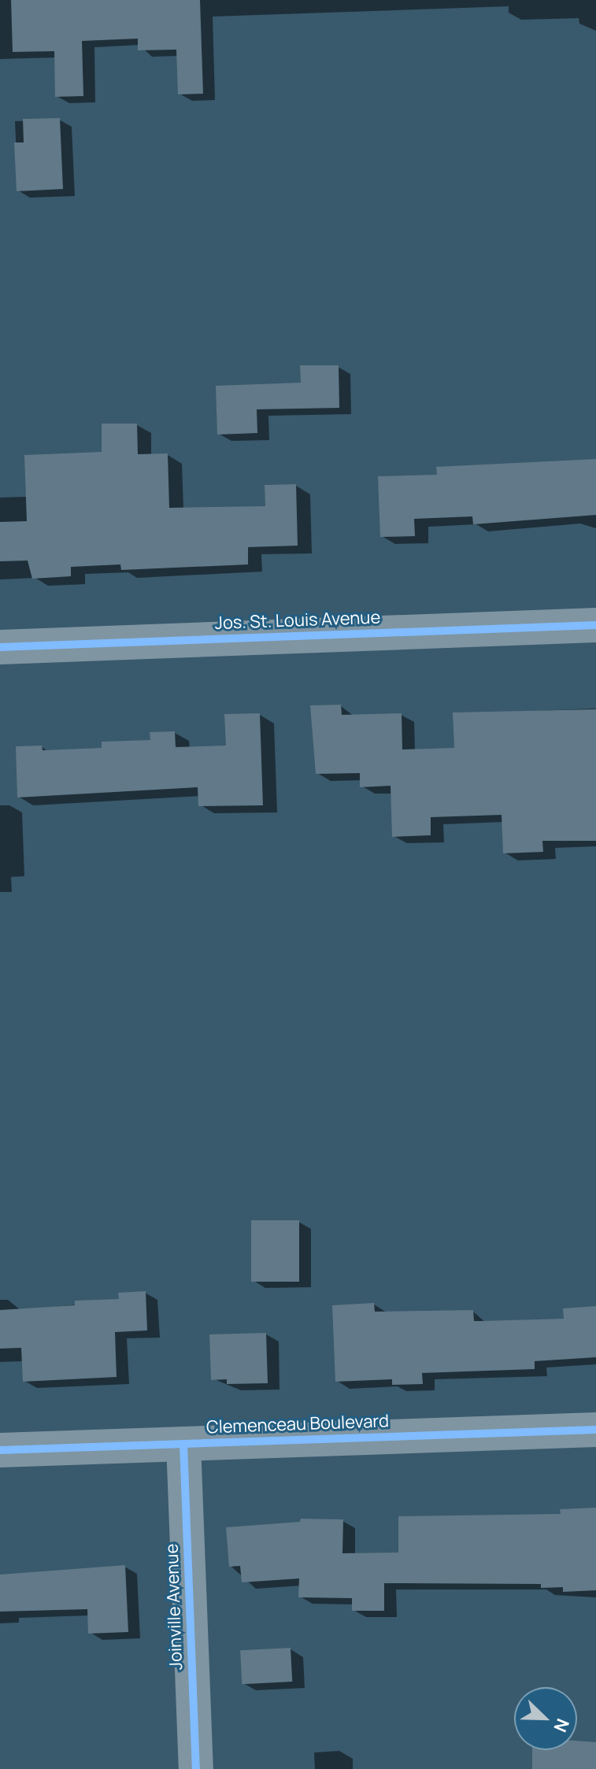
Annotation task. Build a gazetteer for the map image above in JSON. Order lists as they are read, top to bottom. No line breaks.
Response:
{"streets":{"street":["Jos. St. Louis Avenue","Clemenceau Boulevard","Joinville Avenue"]},"crossings":[["Clemenceau Boulevard","Joinville Avenue"]],"north":"bottom right"}
